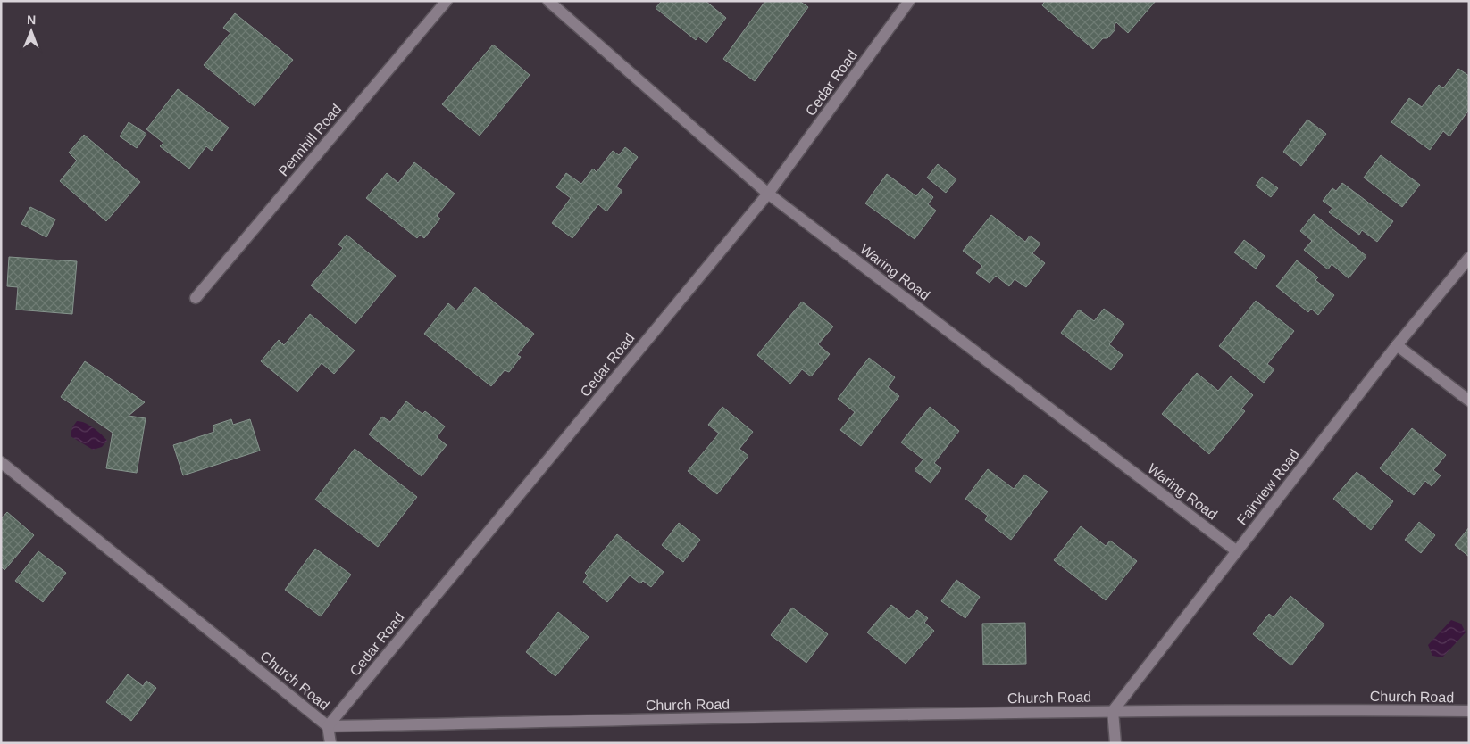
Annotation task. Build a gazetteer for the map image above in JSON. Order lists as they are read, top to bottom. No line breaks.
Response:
{"streets":{"street":["Cedar Road","Pennhill Road","Waring Road","Fairview Road","Church Road"]},"crossings":[["Cedar Road","Waring Road"],["Cedar Road","Church Road"],["Waring Road","Fairview Road"],["Fairview Road","Church Road"]],"north":"top"}
